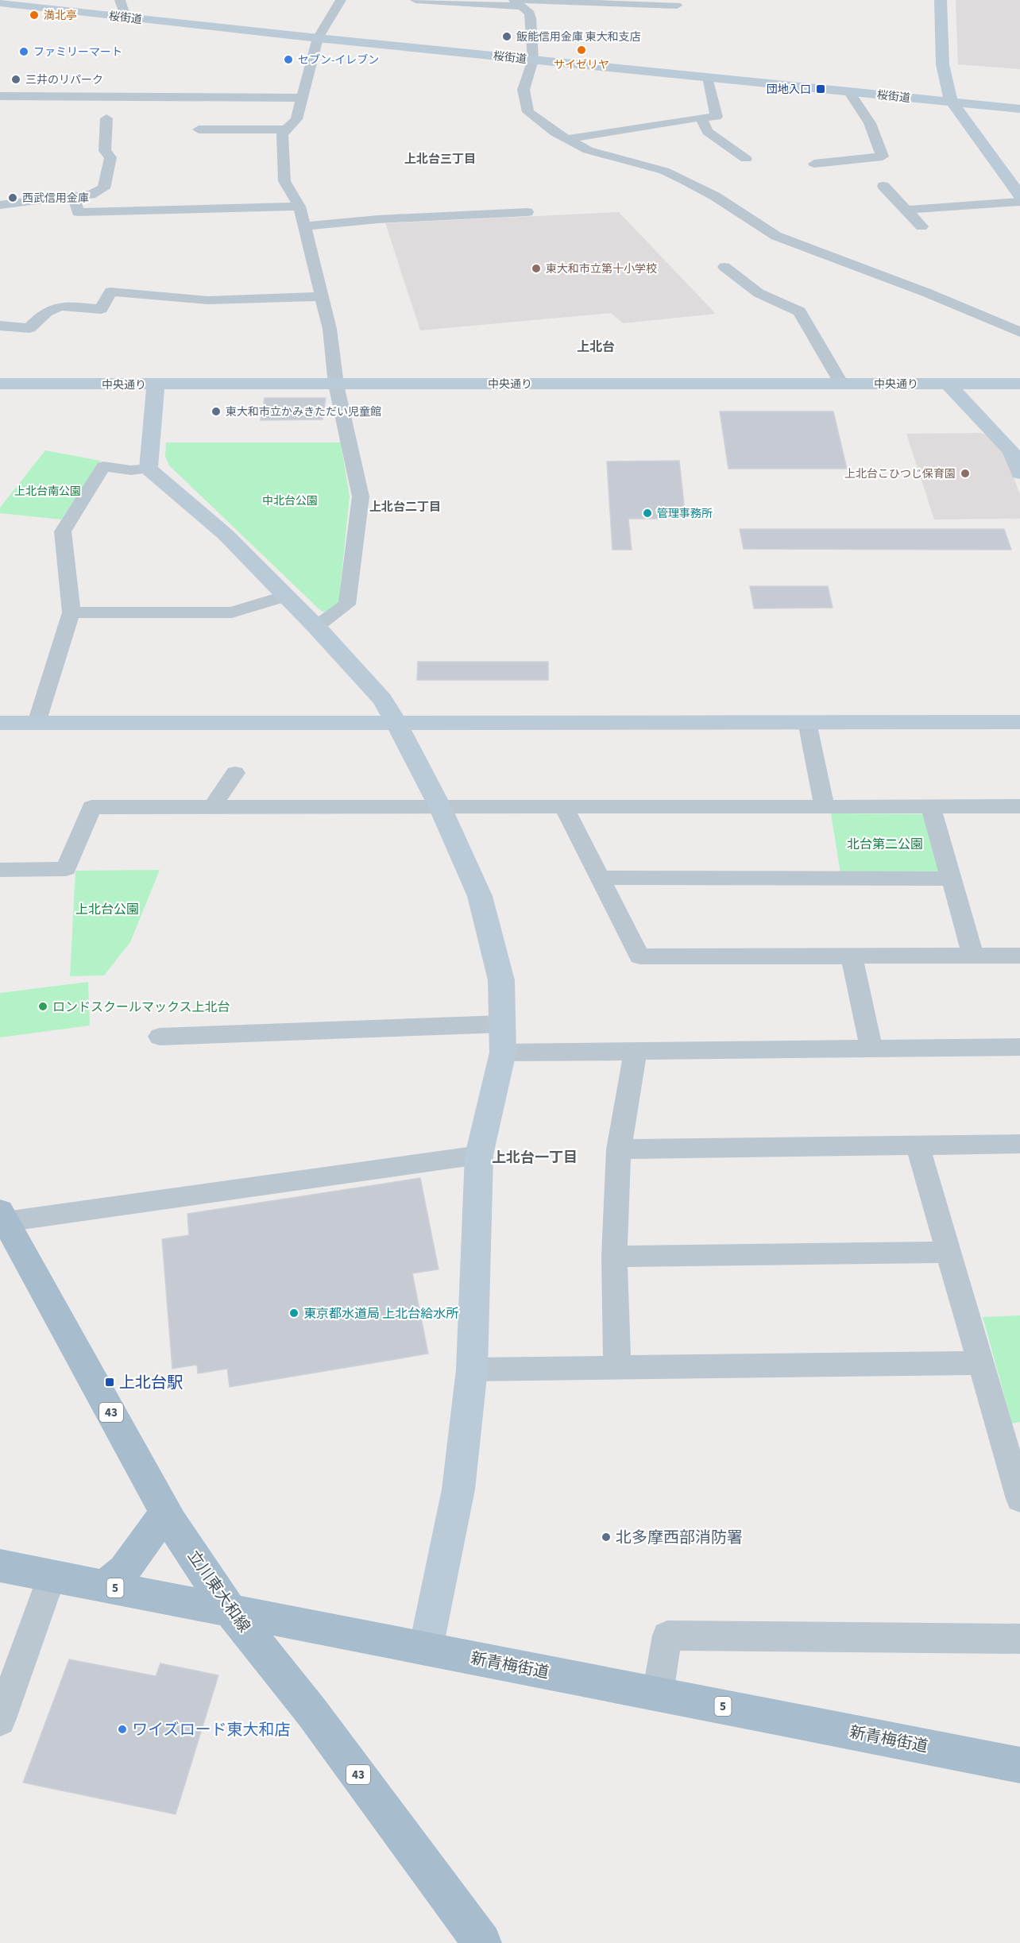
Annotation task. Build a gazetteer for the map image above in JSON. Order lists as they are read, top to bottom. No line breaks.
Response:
{"streets":{"main road":["43","5","立川東大和線","新青梅街道"],"street":["桜街道","中央通り"]},"crossings":[["立川東大和線","新青梅街道"]],"districts":["上北台三丁目","上北台","上北台二丁目","上北台一丁目"],"parks":["上北台南公園","中北台公園","北台第二公園","上北台公園"],"places":{"other":["満北亭","飯能信用金庫 東大和支店","サイゼリヤ","ファミリーマート","セブン-イレブン","三井のリパーク","西武信用金庫","東大和市立第十小学校","東大和市立かみきただい児童館","上北台こひつじ保育園","管理事務所","ロンドスクールマックス上北台","東京都水道局 上北台給水所","北多摩西部消防署","ワイズロード東大和店"],"transit":["団地入口","上北台駅"]}}
